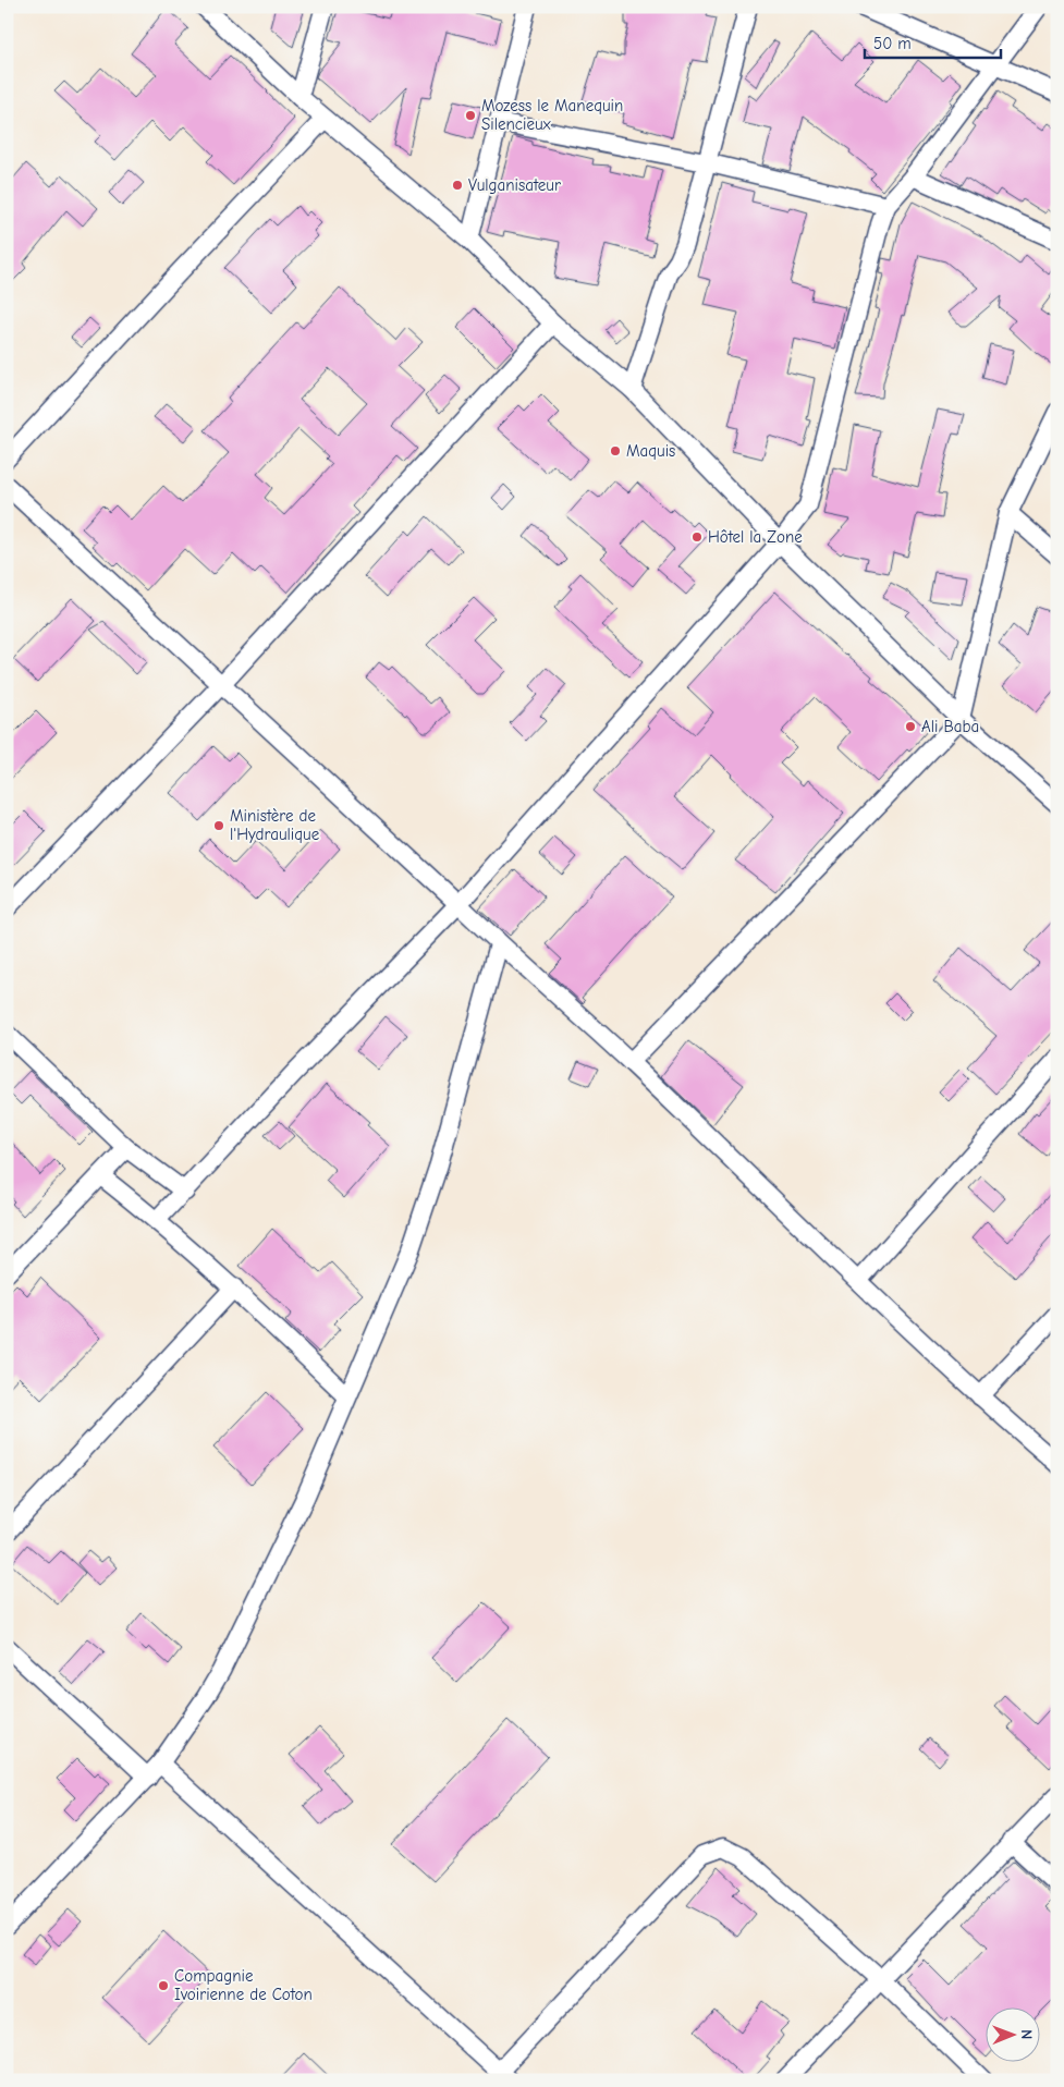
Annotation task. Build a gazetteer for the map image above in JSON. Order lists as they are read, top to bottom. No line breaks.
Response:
{"places":["Mozess le Manequin Silencieux","Vulganisateur","Maquis","Hôtel la Zone","Ali Baba","Ministère de l'Hydraulique","Compagnie Ivoirienne de Coton"],"scale_bar":"50 m","north":"right"}
